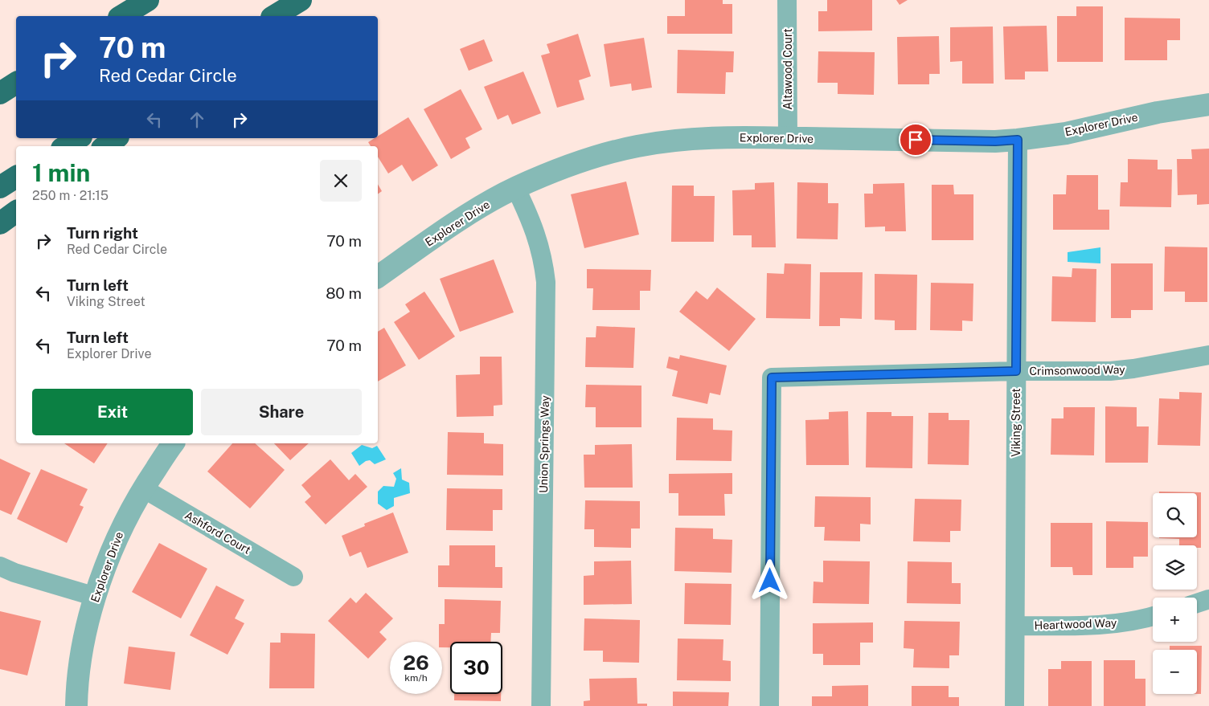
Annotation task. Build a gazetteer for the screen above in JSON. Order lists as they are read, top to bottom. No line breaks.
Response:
{"streets":{"street":["Altawood Court","Explorer Drive","Crimsonwood Way","Viking Street","Union Springs Way","Ashford Court","Heartwood Way"]},"crossings":[["Altawood Court","Explorer Drive"],["Explorer Drive","Viking Street"],["Explorer Drive","Union Springs Way"],["Explorer Drive","Ashford Court"],["Crimsonwood Way","Viking Street"],["Viking Street","Heartwood Way"]],"page":{"turn":["70 m","Red Cedar Circle"],"heading":["1 min","250 m · 21:15"],"list":[{"name":"Turn right","note":"Red Cedar Circle","value":"70 m"},{"name":"Turn left","note":"Viking Street","value":"80 m"},{"name":"Turn left","note":"Explorer Drive","value":"70 m"}],"buttons":["Exit","Share"],"map_buttons":["+","−"],"speed":"26 km/h","limit":"30"}}
